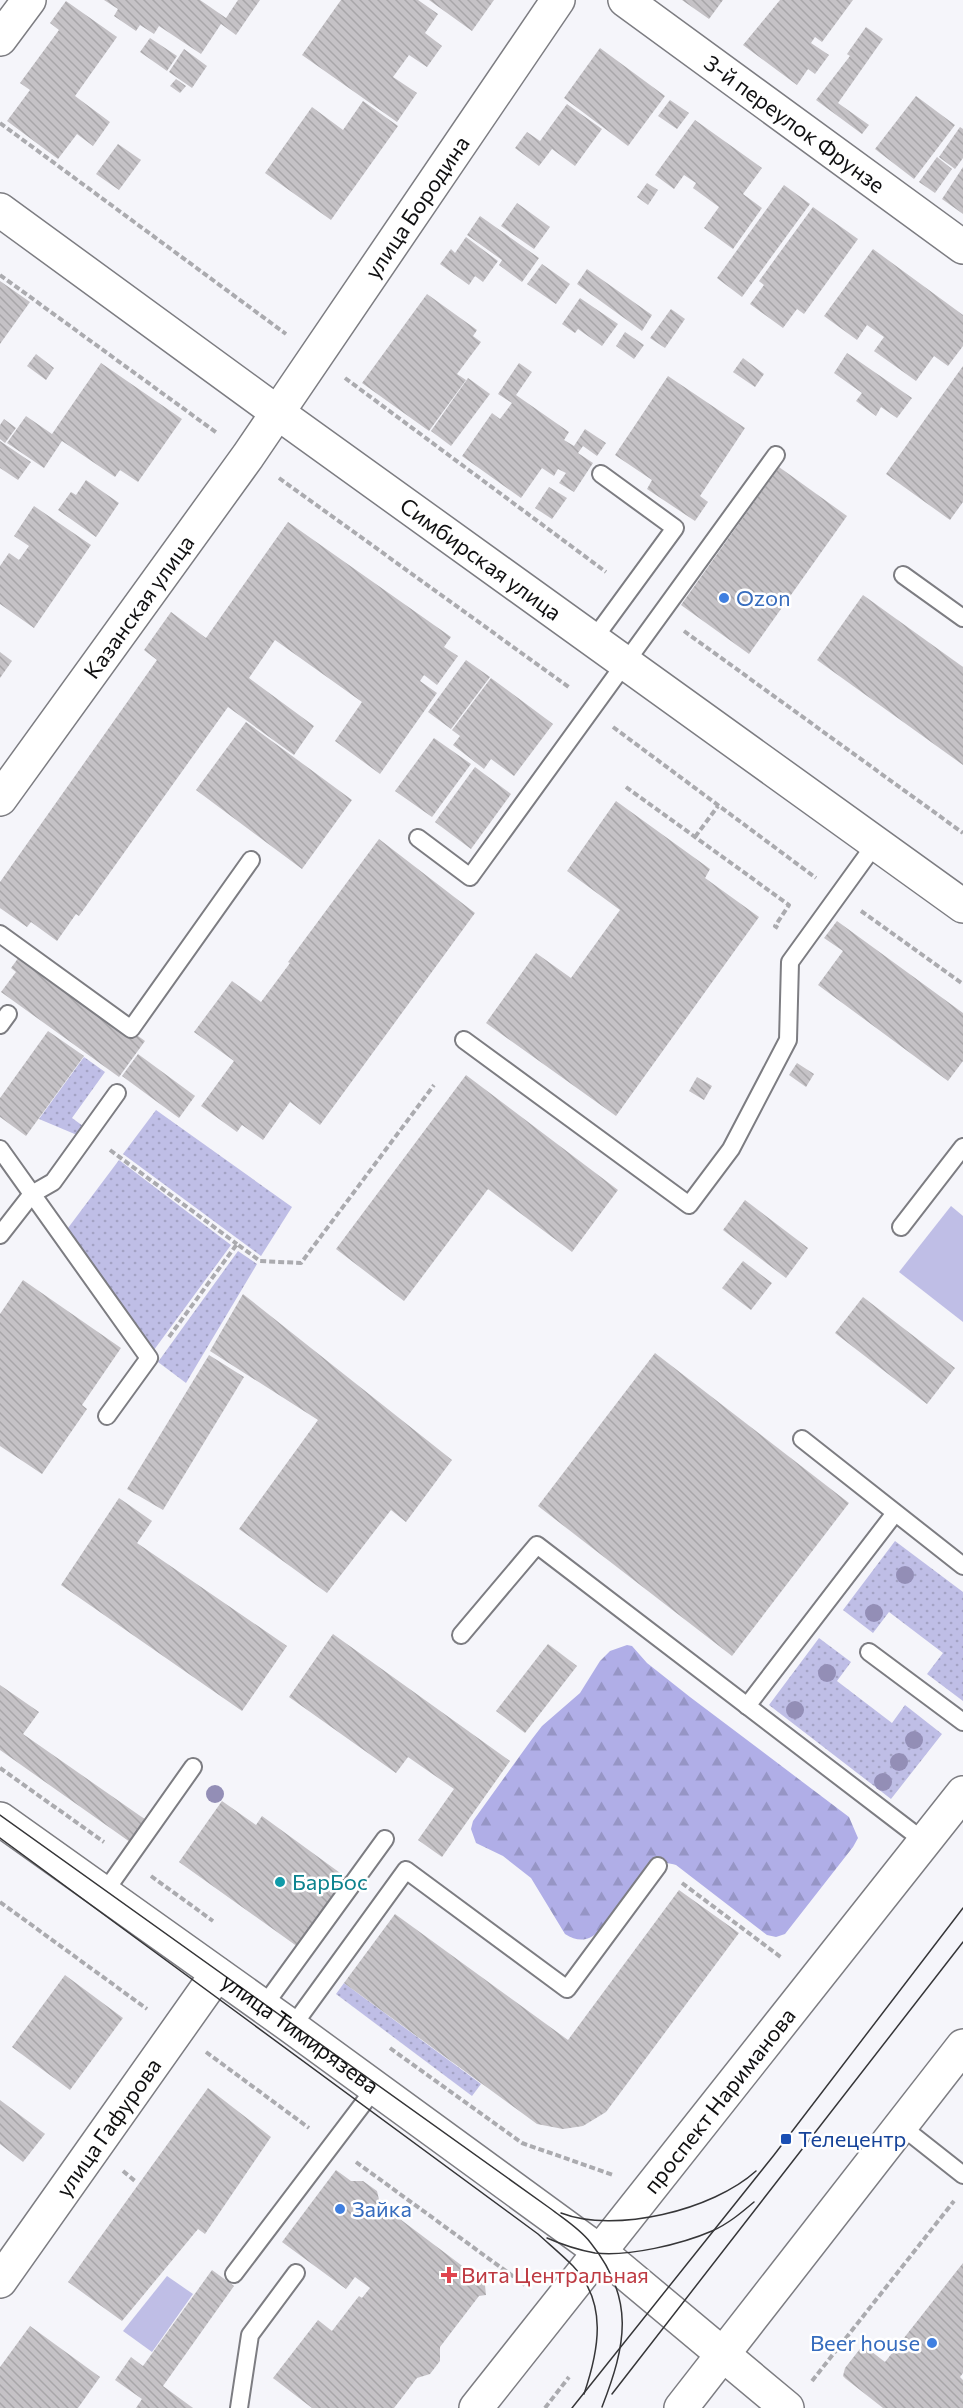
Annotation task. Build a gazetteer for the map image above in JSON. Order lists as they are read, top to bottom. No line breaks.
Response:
{"streets":{"street":["3-й переулок Фрунзе","улица Бородина","Симбирская улица","Казанская улица","улица Тимирязева","проспект Нариманова","улица Гафурова"]},"crossings":[["улица Бородина","Симбирская улица"],["улица Бородина","Казанская улица"],["Симбирская улица","Казанская улица"],["улица Тимирязева","проспект Нариманова"],["улица Тимирязева","улица Гафурова"]],"places":{"other":["Ozon","БарБос","Зайка","Beer house"],"transit":["Телецентр"],"health":["Вита Центральная"]}}
